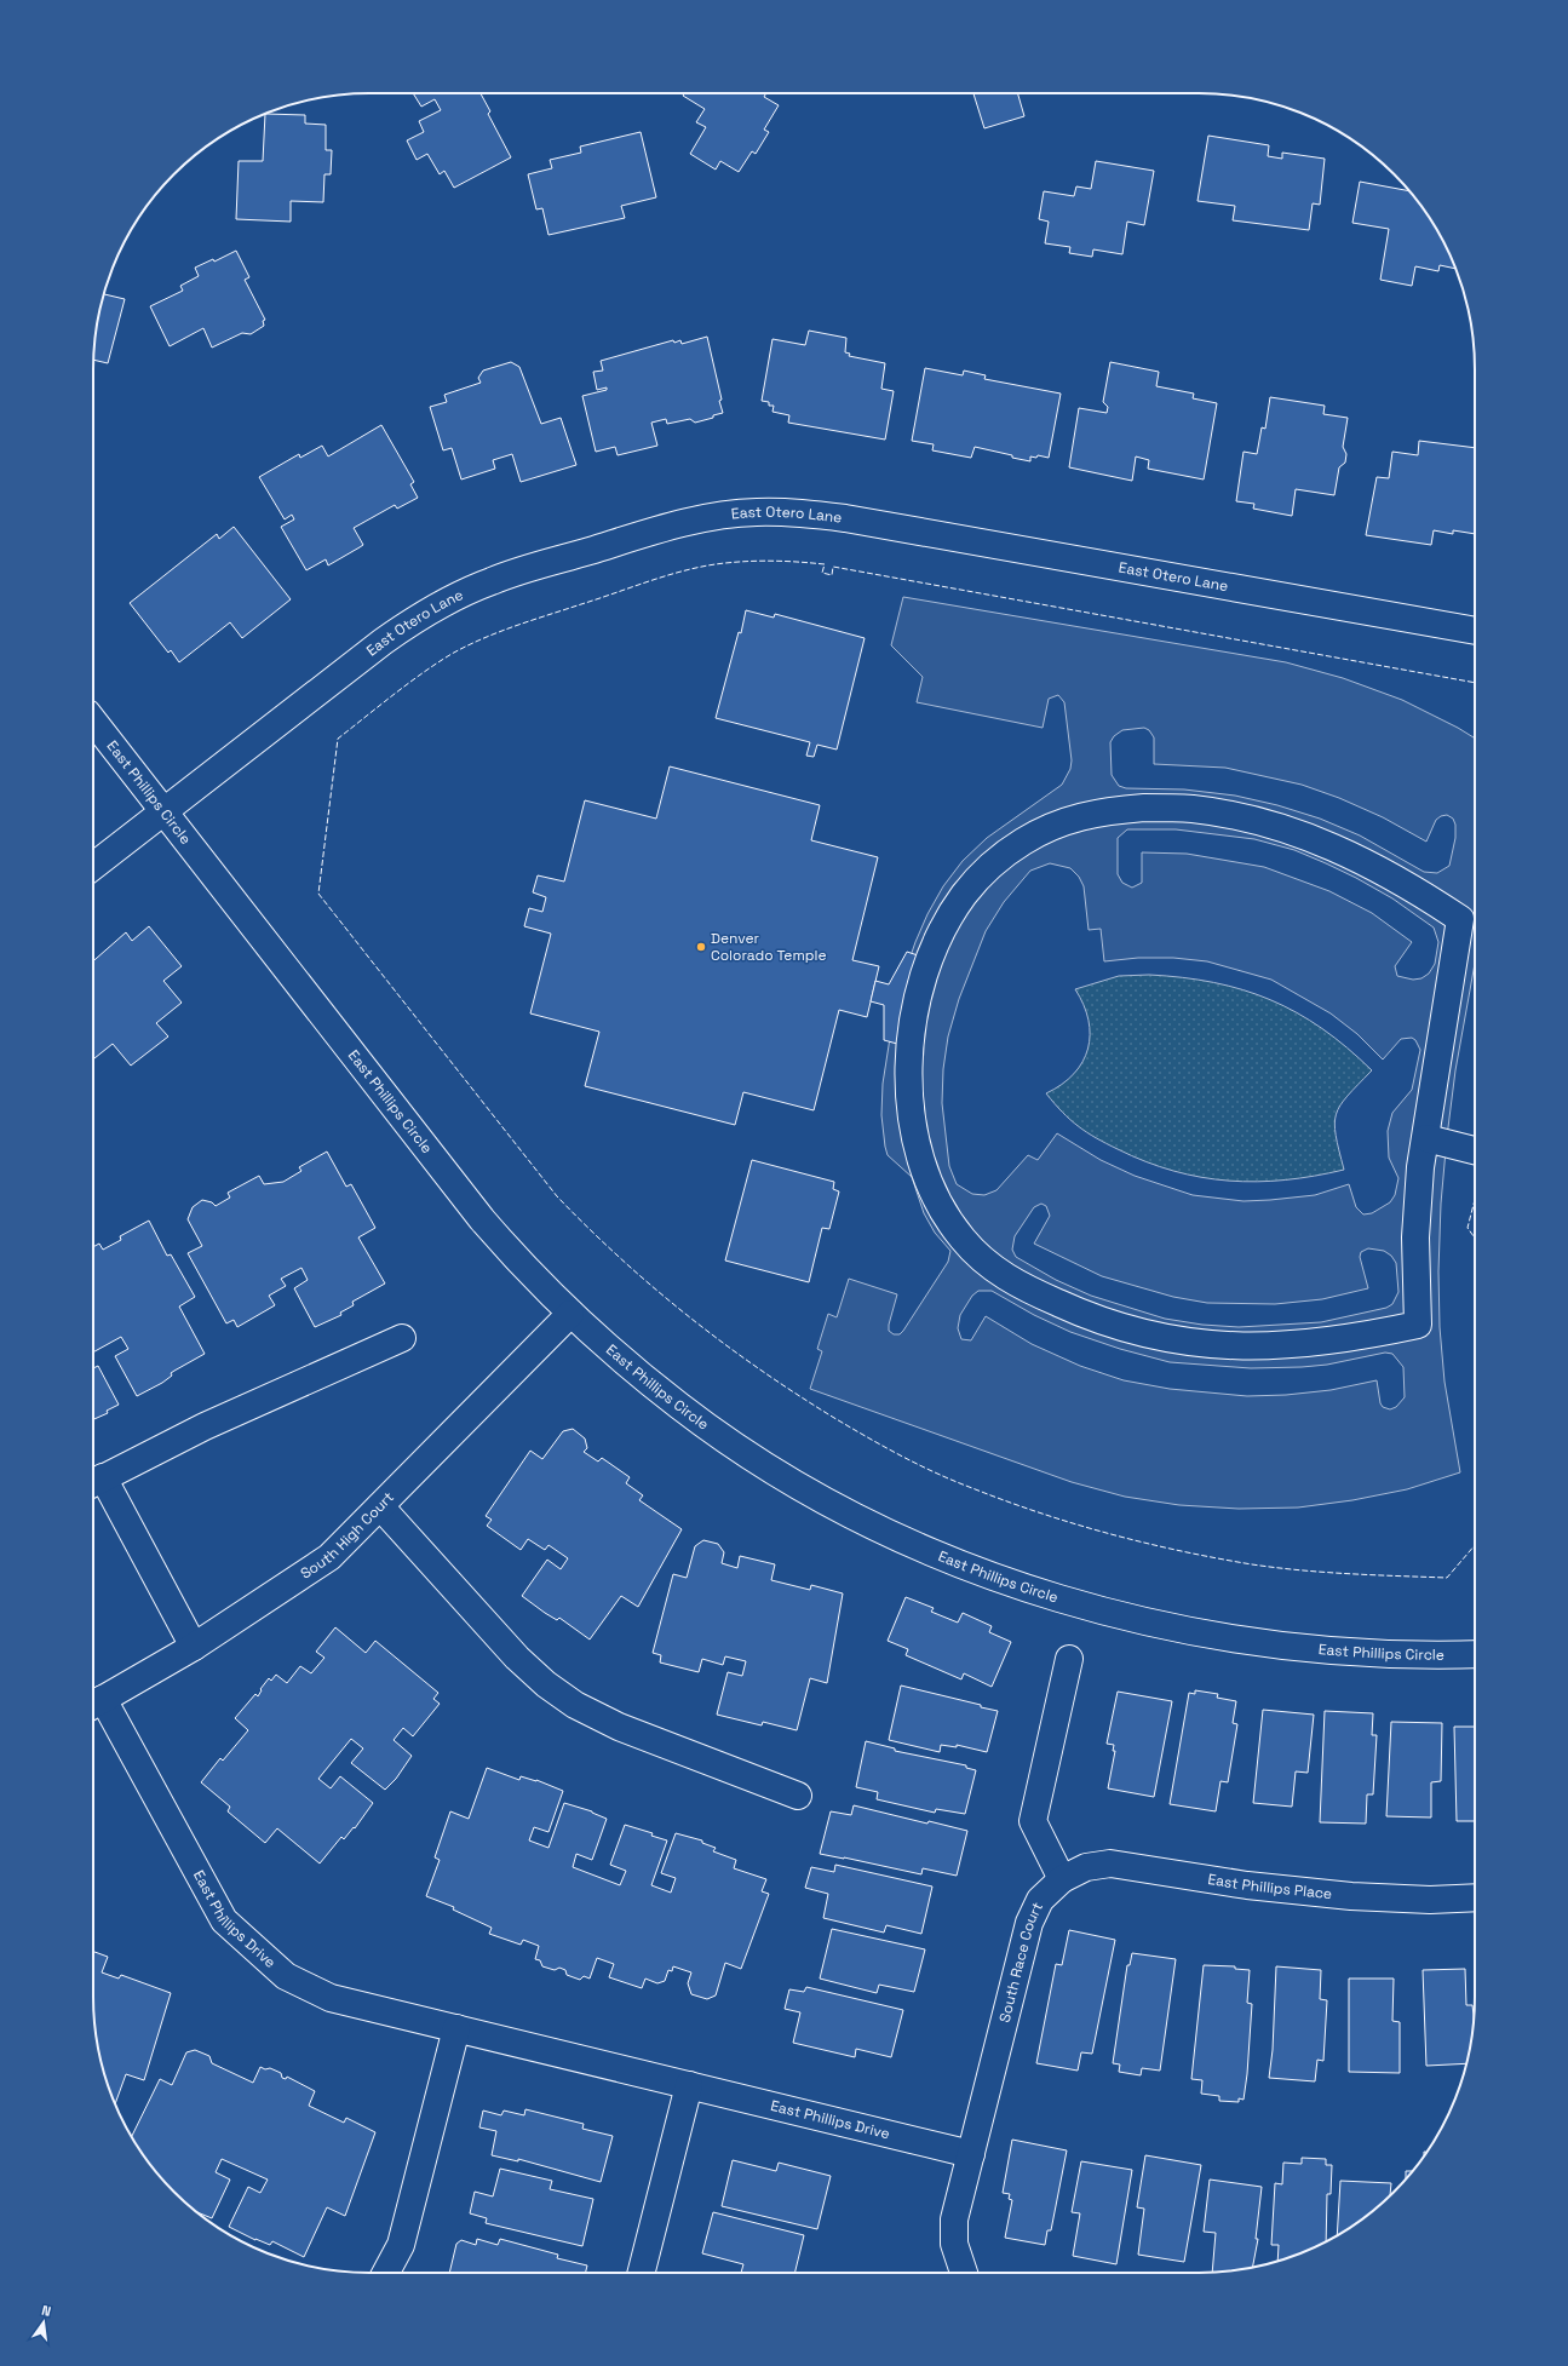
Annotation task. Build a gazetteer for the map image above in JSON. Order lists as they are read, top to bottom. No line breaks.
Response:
{"streets":{"street":["East Otero Lane","East Phillips Circle","South High Court","East Phillips Place","East Phillips Drive","South Race Court"]},"crossings":[["East Otero Lane","East Phillips Circle"],["East Phillips Circle","South High Court"],["South High Court","East Phillips Drive"],["East Phillips Place","South Race Court"],["East Phillips Drive","South Race Court"]],"places":["Denver Colorado Temple"],"north":"top"}
